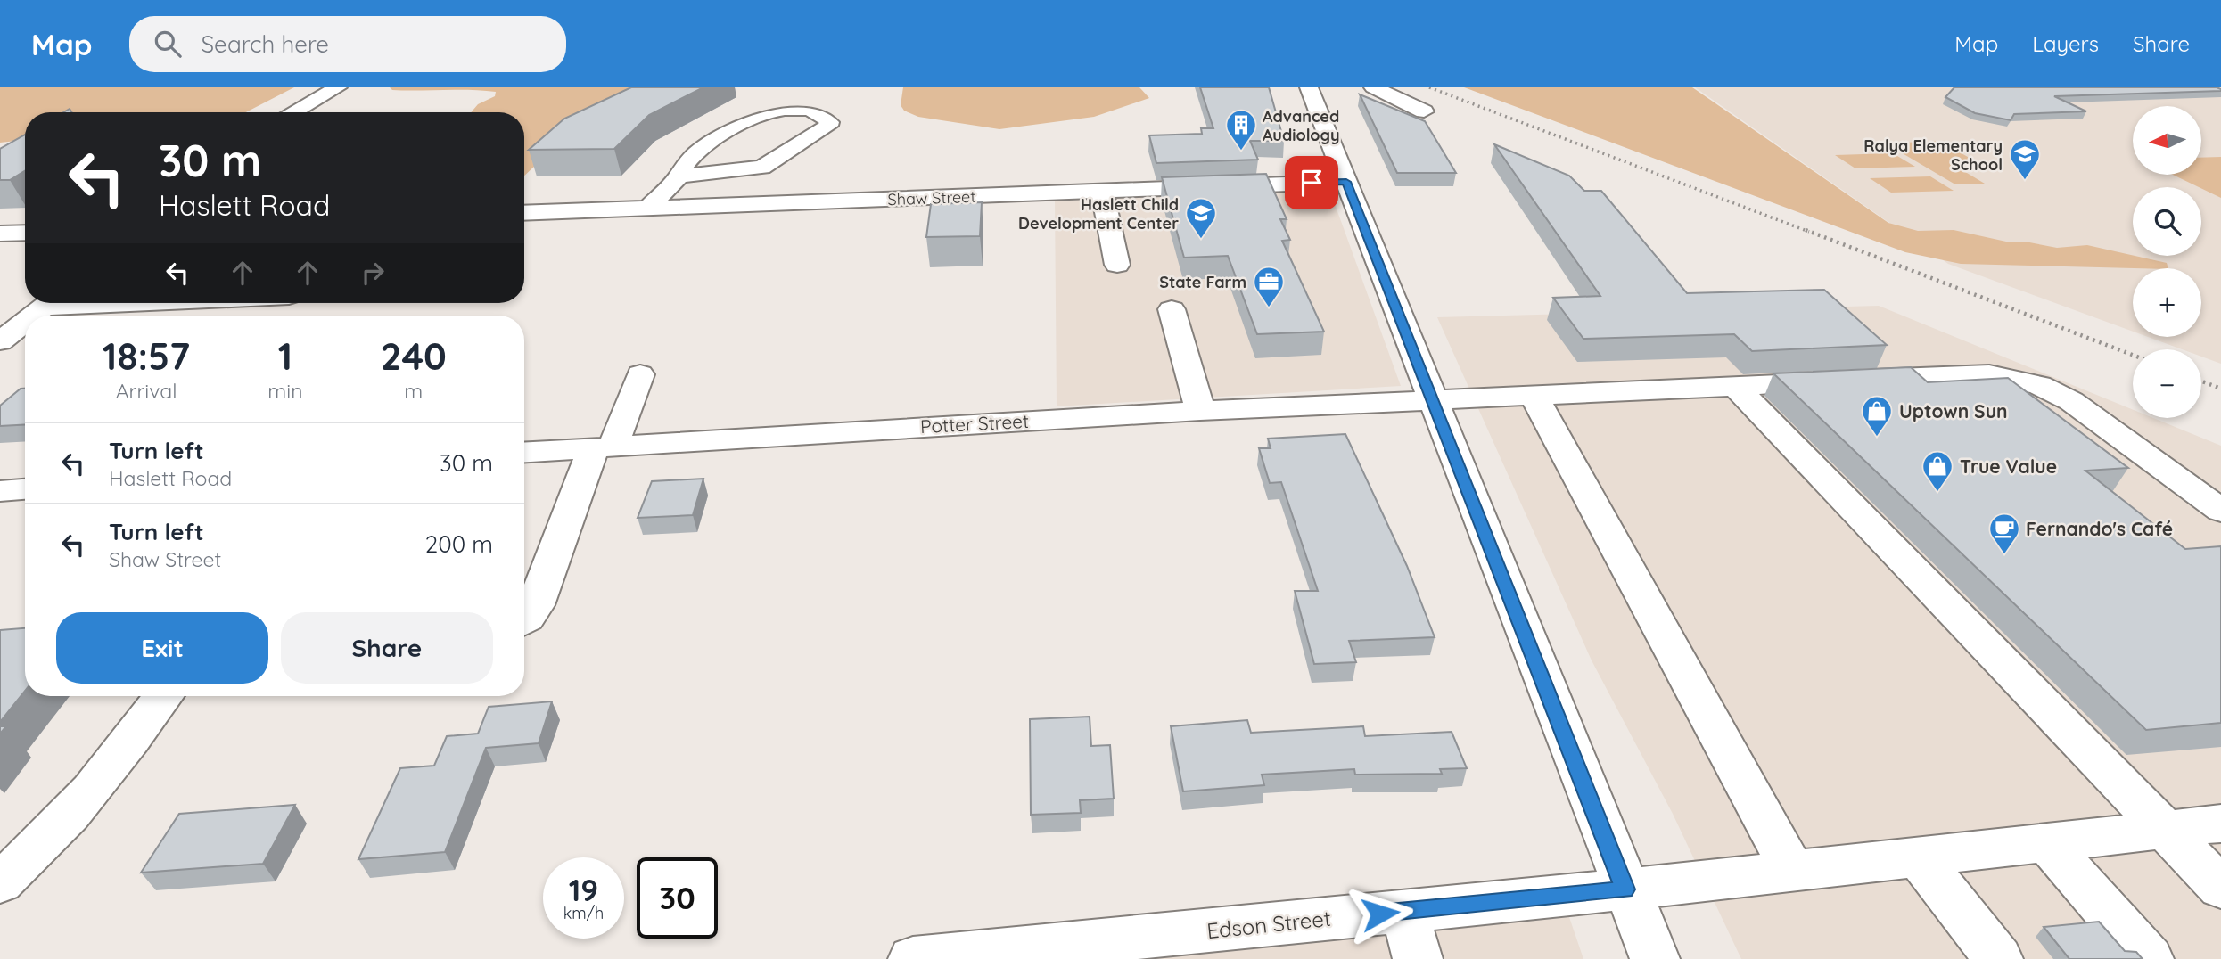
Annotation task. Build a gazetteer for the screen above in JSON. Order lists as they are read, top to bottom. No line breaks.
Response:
{"streets":{"street":["Shaw Street","Potter Street","Edson Street"]},"places":{"building":["Advanced Audiology"],"school or university":["Ralya Elementary School","Haslett Child Development Center"],"office":["State Farm"],"shop":["Uptown Sun","True Value"],"cafe":["Fernando's Café"]},"north":"left","page":{"header":"Map","search":"Search here","nav":["Map","Layers","Share"],"map_buttons":["+","−"],"turn":["30 m","Haslett Road"],"eta":["18:57","Arrival","1","min","240","m"],"list":[{"name":"Turn left","note":"Haslett Road","value":"30 m"},{"name":"Turn left","note":"Shaw Street","value":"200 m"}],"buttons":["Exit","Share"],"speed":"19 km/h","limit":"30"}}
